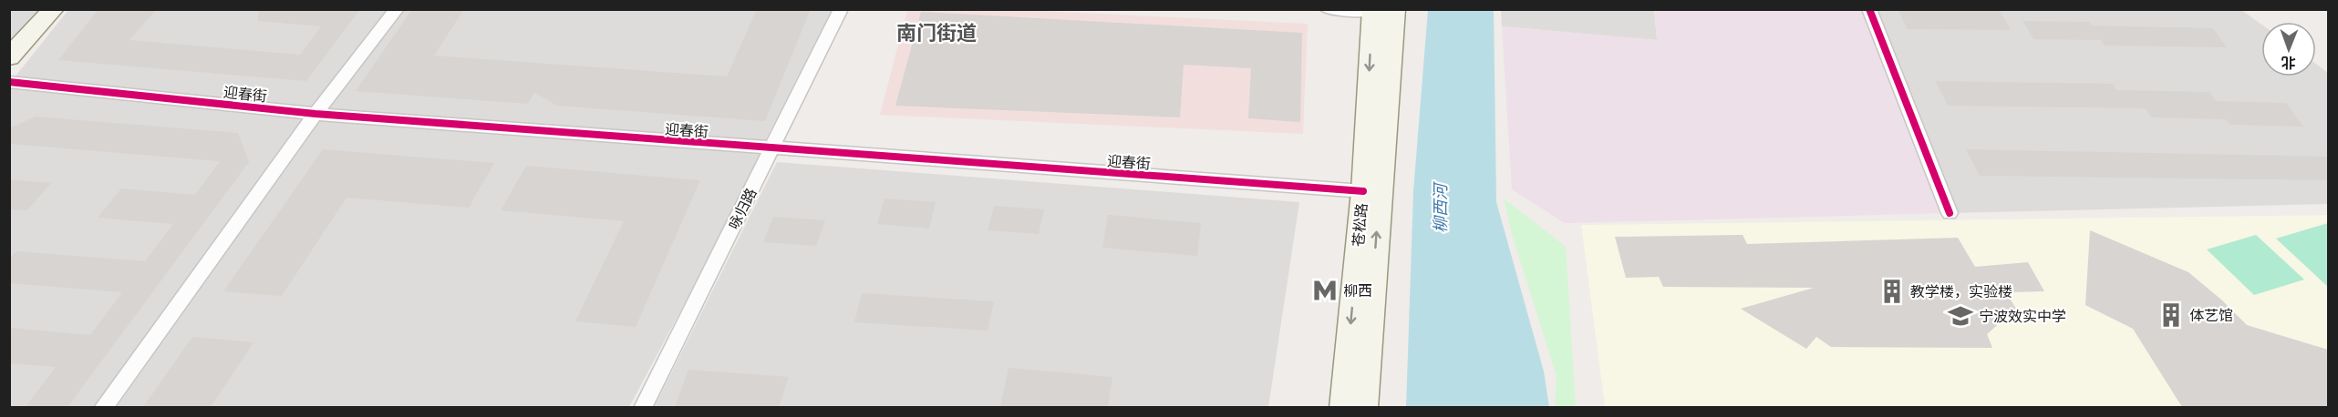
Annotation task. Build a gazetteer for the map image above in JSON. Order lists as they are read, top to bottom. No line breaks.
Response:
{"streets":{"main road":["苍松路"],"street":["迎春街","咏归路"]},"crossings":[["迎春街","咏归路"],["迎春街","苍松路"]],"districts":["南门街道"],"water":["柳西河"],"places":{"metro station":["柳西"],"building":["教学楼，实验楼","体艺馆"],"school or university":["宁波效实中学"]},"north":"bottom"}
